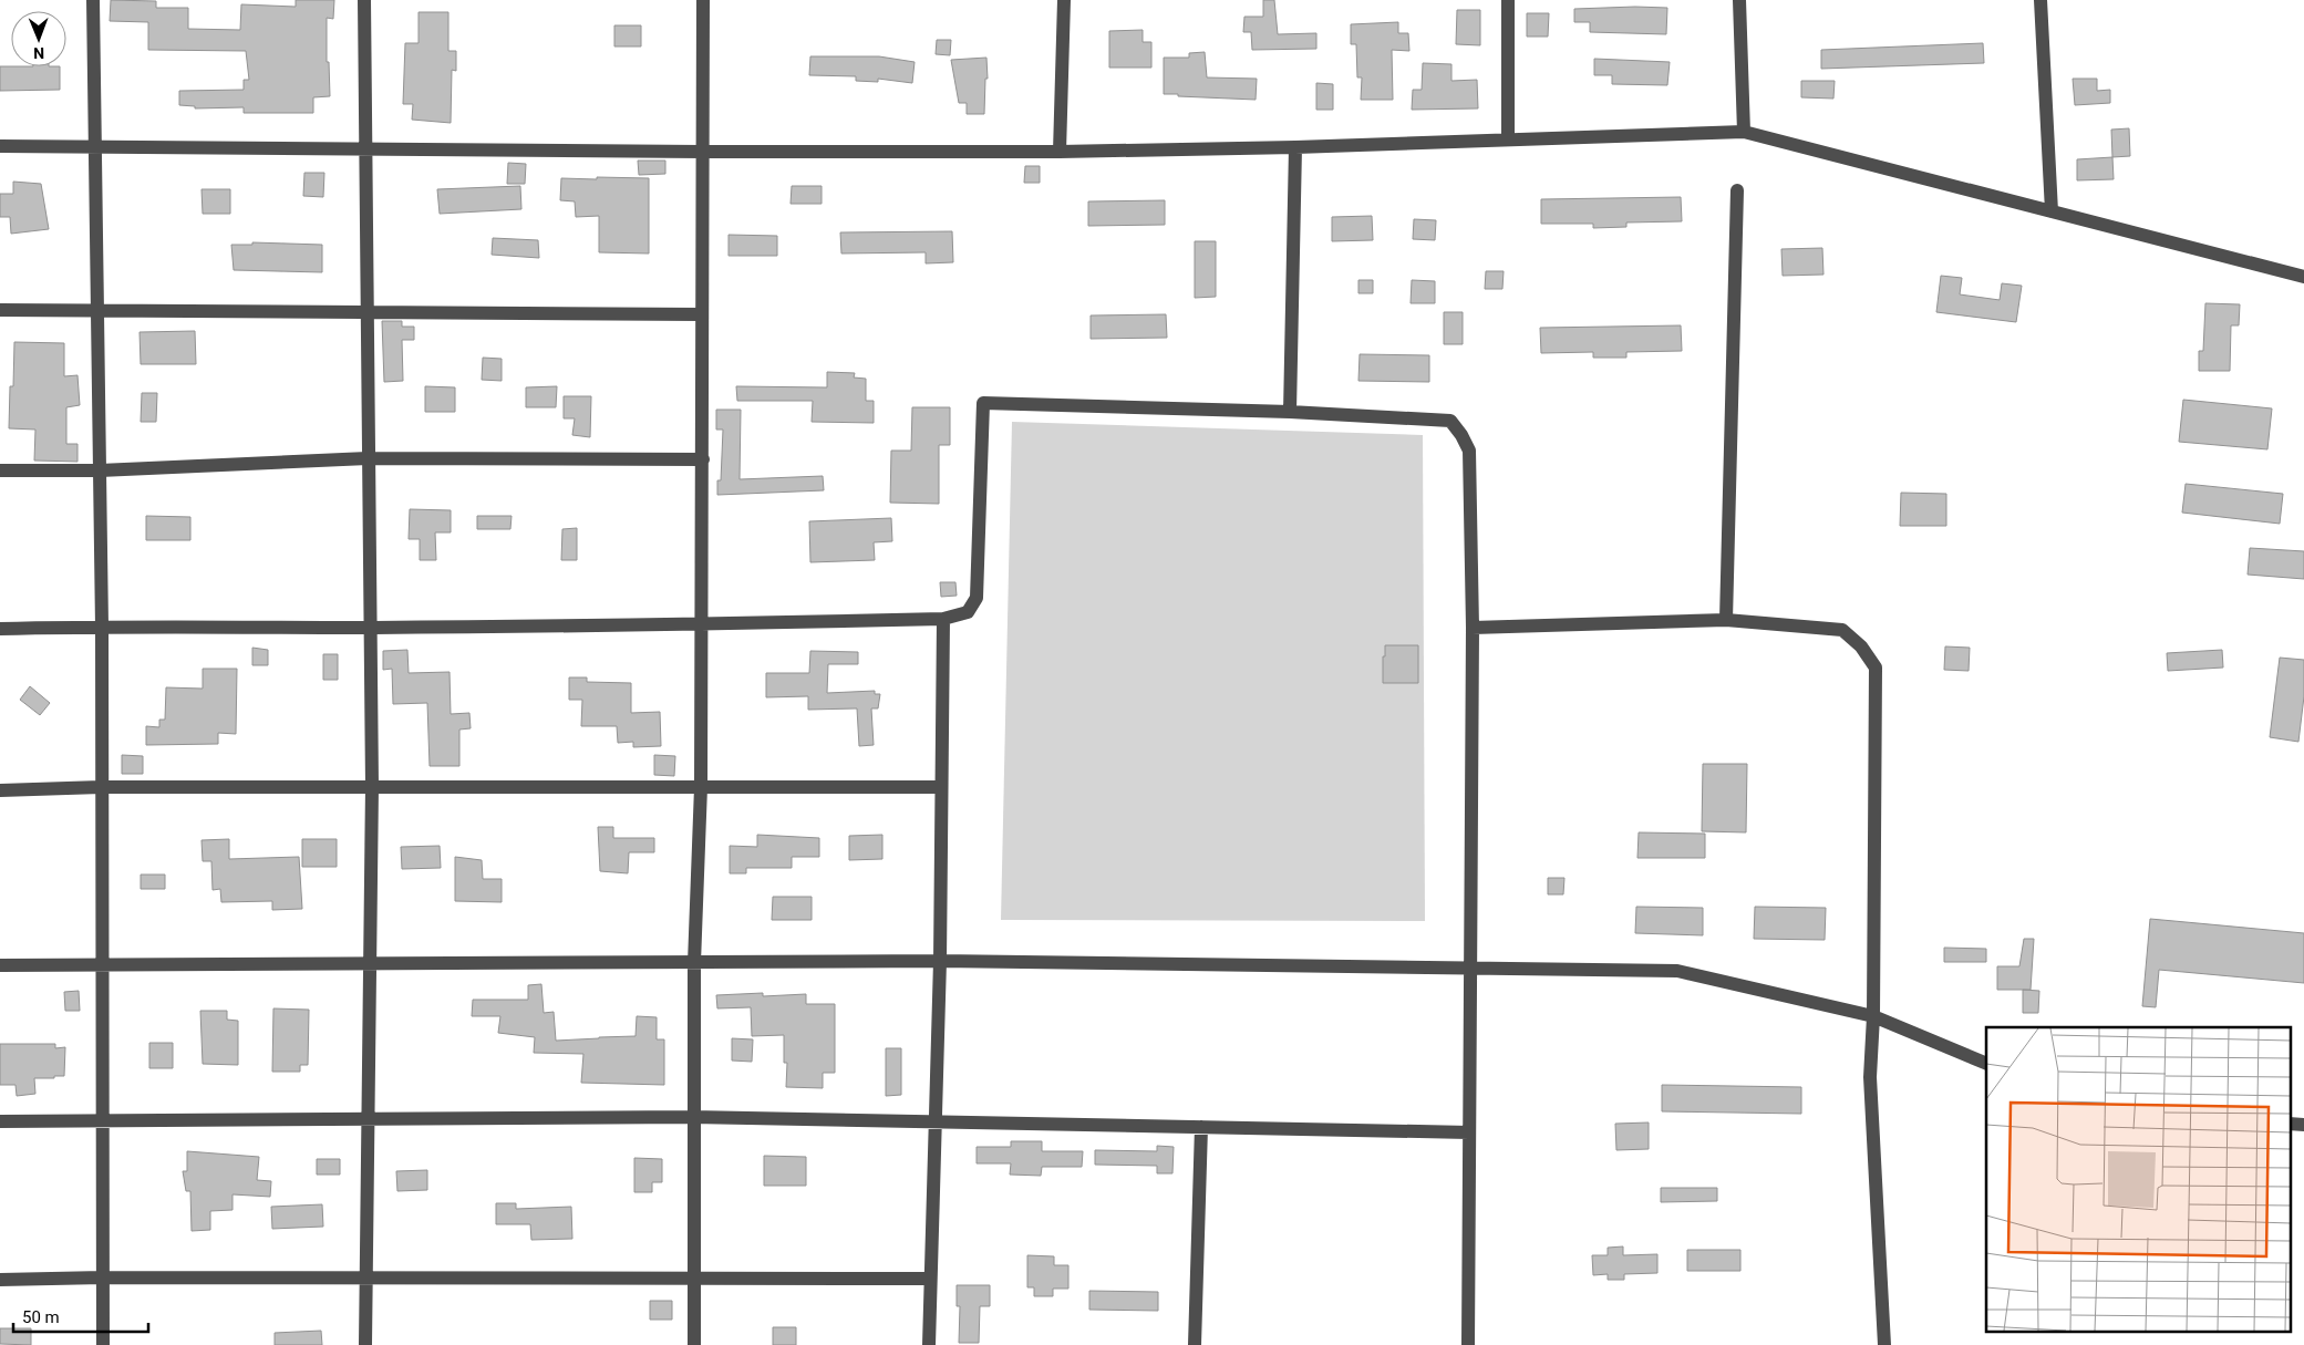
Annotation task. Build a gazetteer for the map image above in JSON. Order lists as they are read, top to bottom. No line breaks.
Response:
{"scale_bar":"50 m","north":"bottom"}
